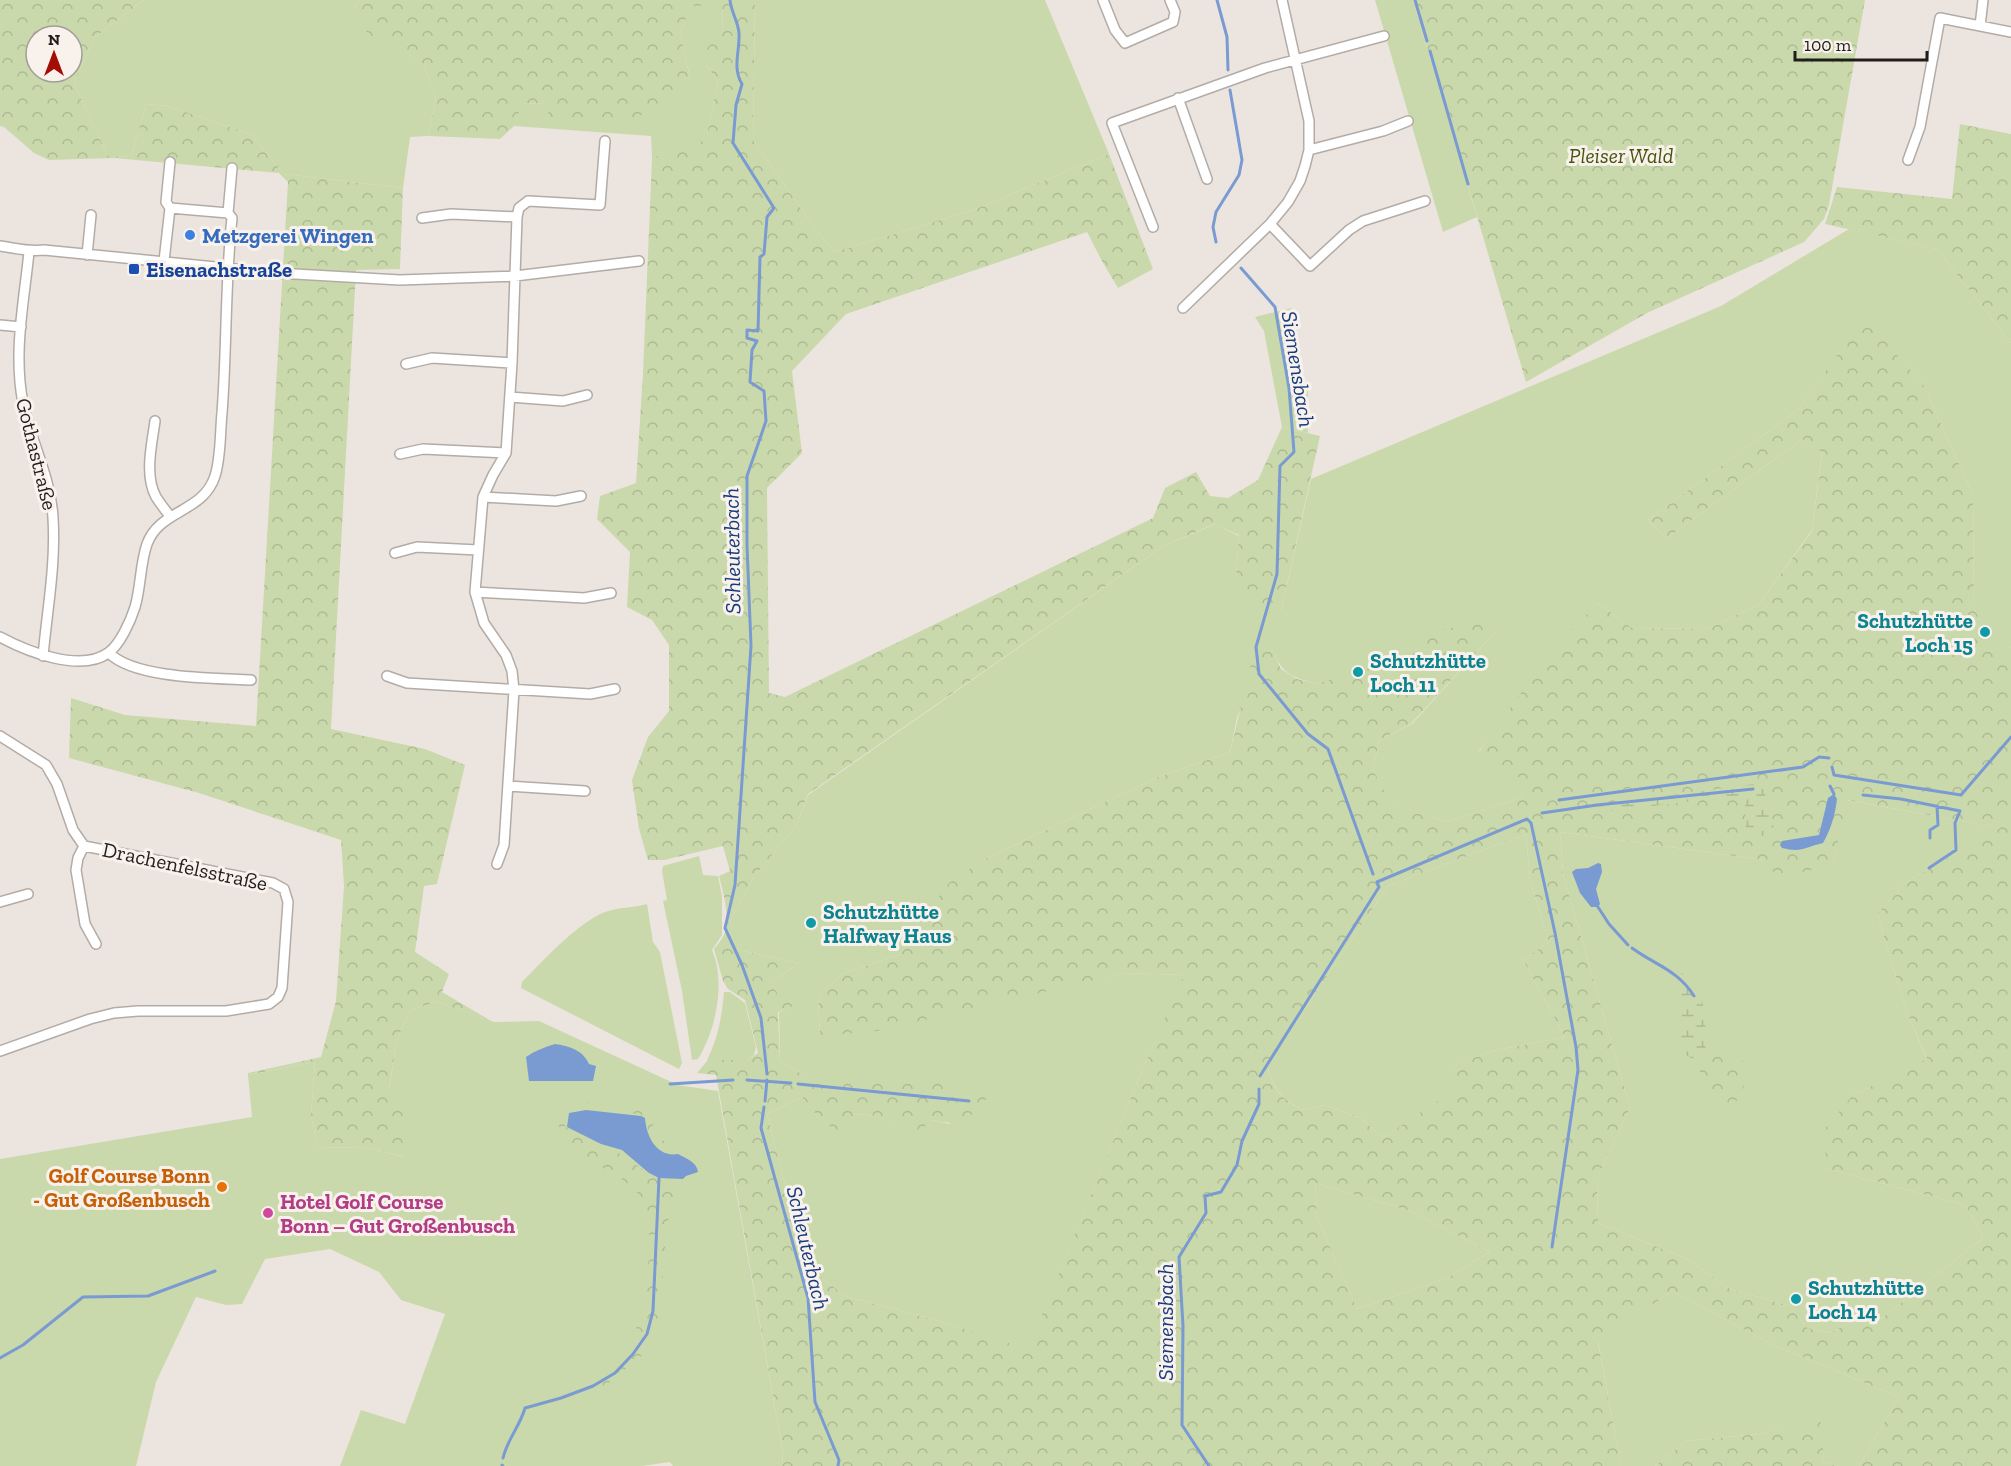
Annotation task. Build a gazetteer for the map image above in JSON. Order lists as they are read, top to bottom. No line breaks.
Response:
{"streets":{"street":["Gothastraße","Drachenfelsstraße"]},"water":["Siemensbach","Schleuterbach"],"parks":["Pleiser Wald"],"places":{"other":["Metzgerei Wingen","Schutzhütte Loch 15","Schutzhütte Loch 11","Schutzhütte Halfway Haus","Golf Course Bonn - Gut Großenbusch","Hotel Golf Course Bonn – Gut Großenbusch","Schutzhütte Loch 14"],"transit":["Eisenachstraße"]},"scale_bar":"100 m","north":"top"}
